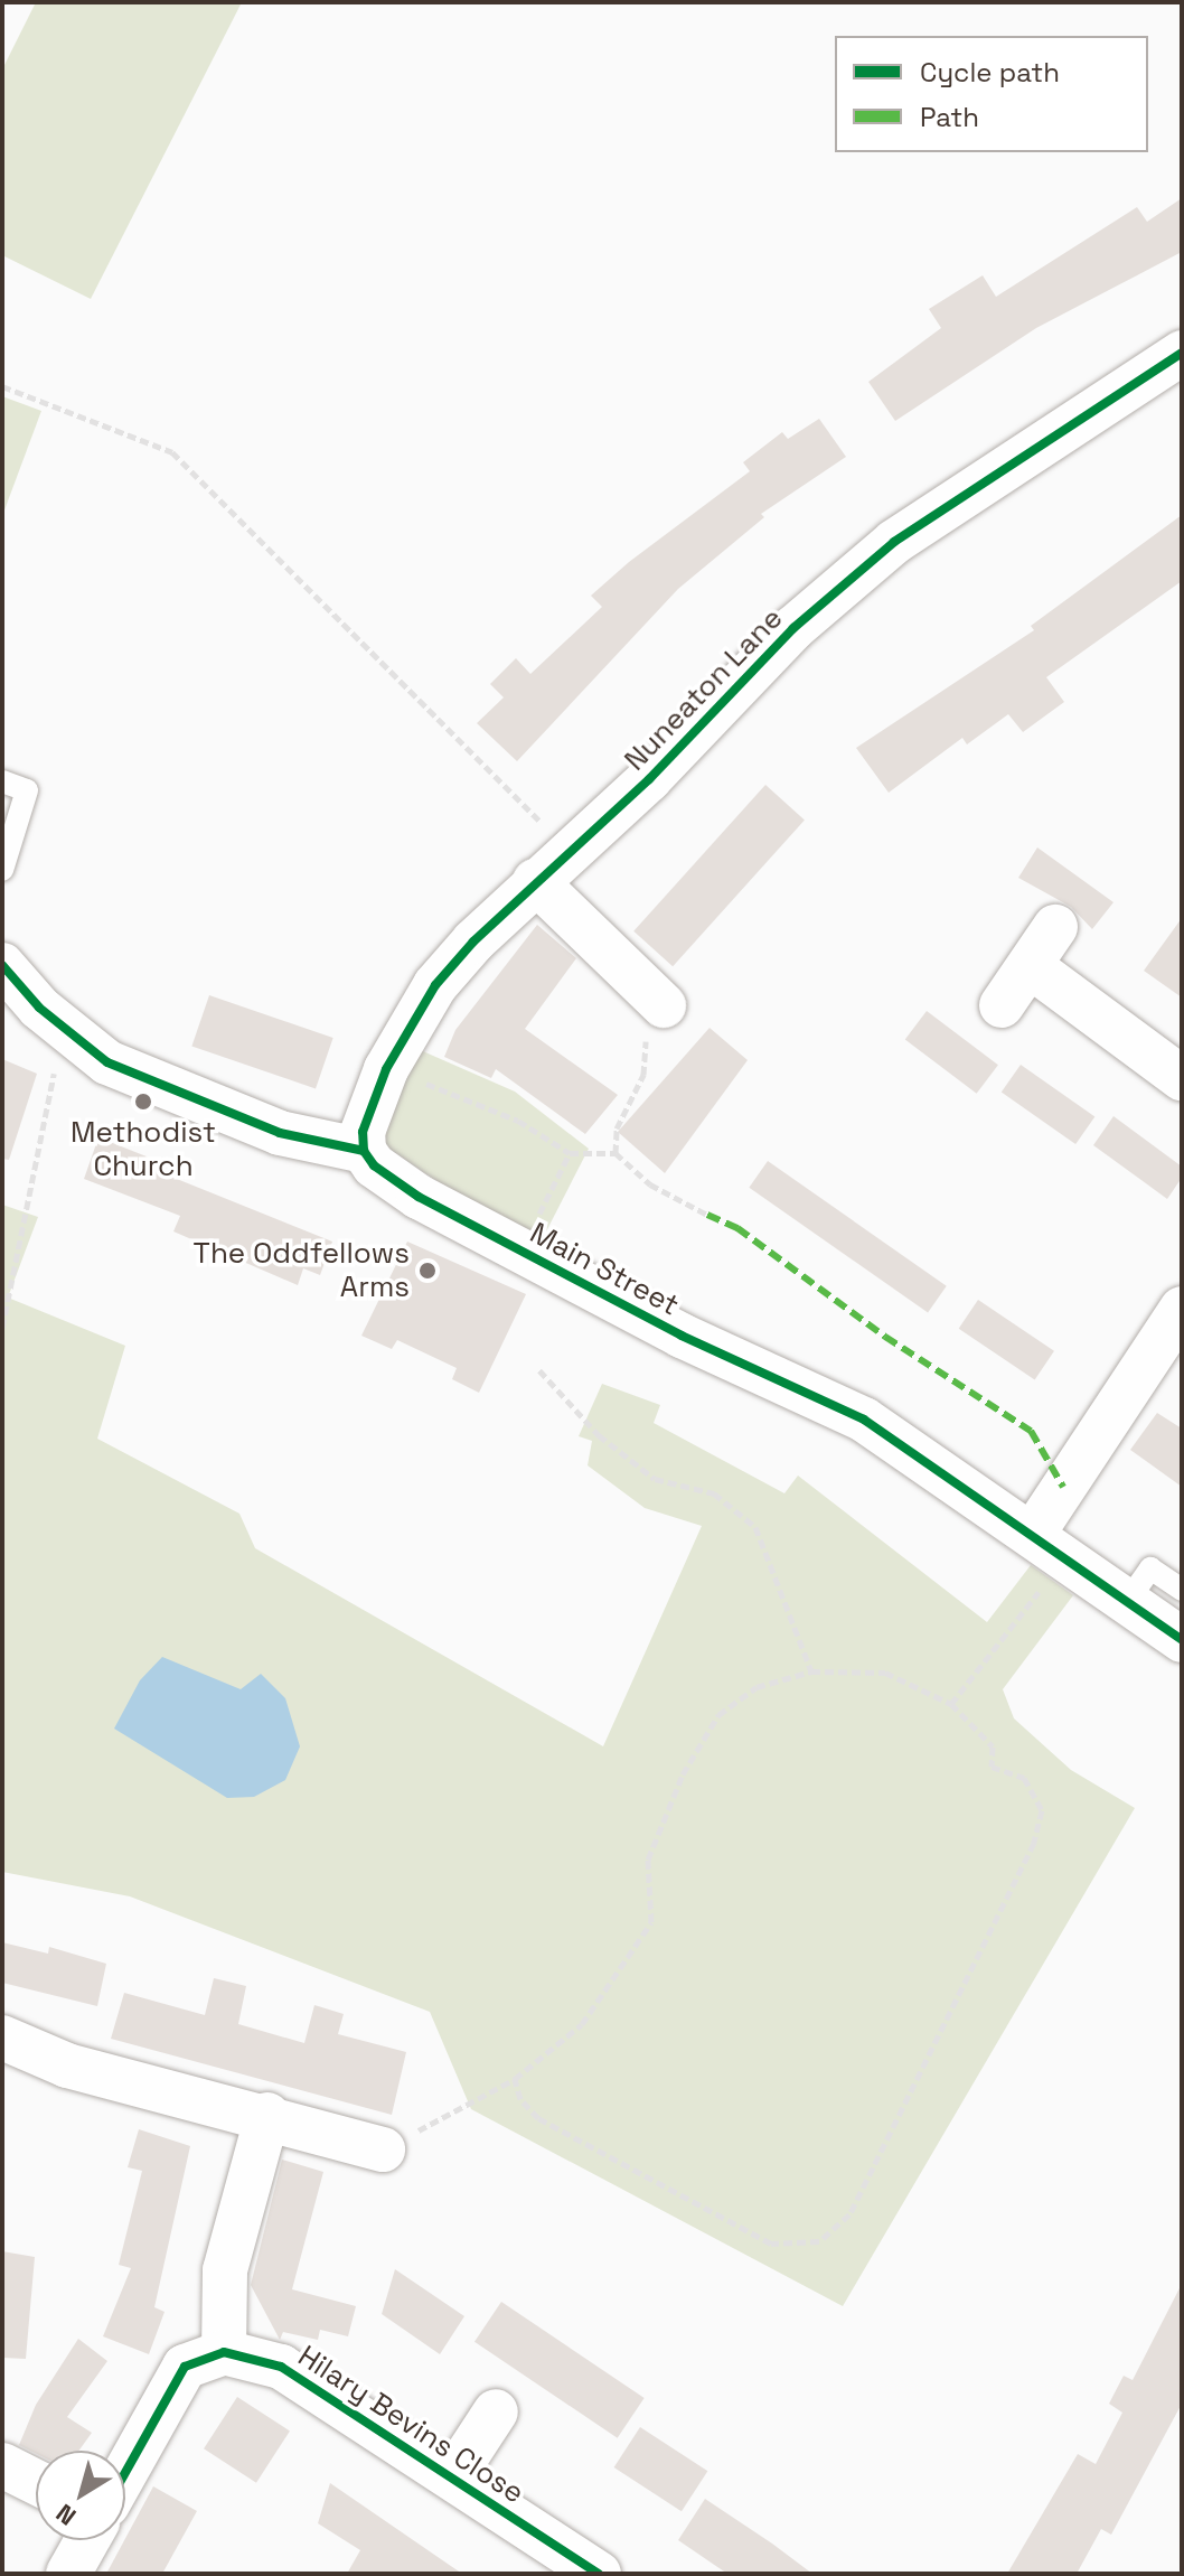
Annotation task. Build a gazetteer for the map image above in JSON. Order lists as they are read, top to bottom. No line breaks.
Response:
{"streets":{"street":["Nuneaton Lane","Main Street","Hilary Bevins Close"]},"crossings":[["Nuneaton Lane","Main Street"]],"places":["Methodist Church","The Oddfellows Arms"],"legend":["Cycle path","Path"],"north":"bottom left"}
